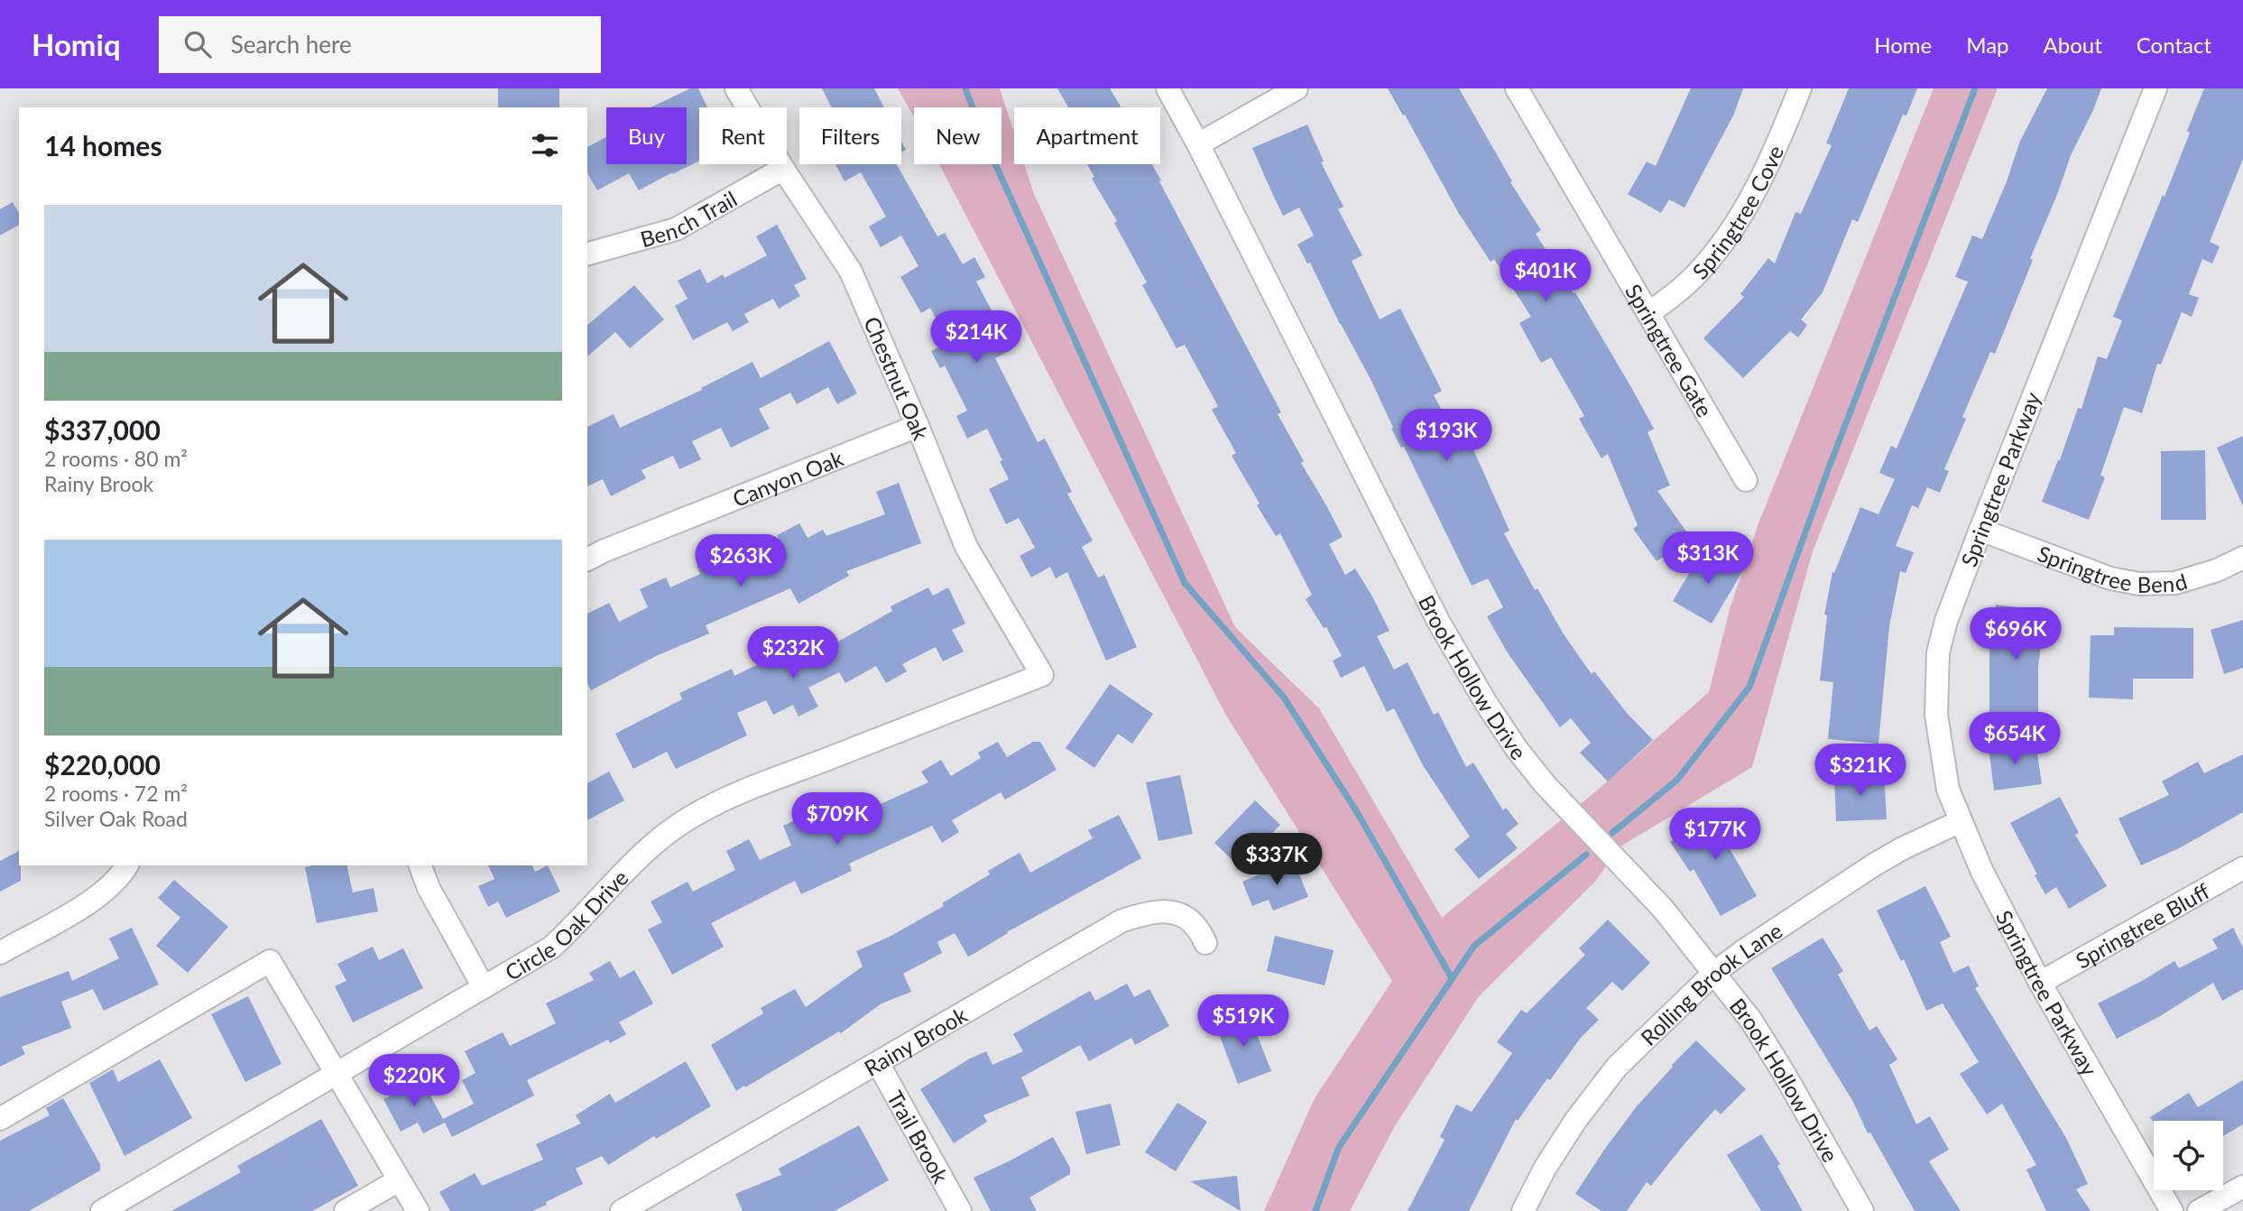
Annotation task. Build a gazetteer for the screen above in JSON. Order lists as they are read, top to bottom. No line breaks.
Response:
{"streets":{"street":["Springtree Cove","Bench Trail","Springtree Gate","Chestnut Oak","Canyon Oak","Springtree Parkway","Springtree Bend","Brook Hollow Drive","Circle Oak Drive","Springtree Bluff","Rolling Brook Lane","Rainy Brook","Trail Brook"]},"crossings":[["Springtree Cove","Springtree Gate"],["Bench Trail","Chestnut Oak"],["Chestnut Oak","Canyon Oak"],["Chestnut Oak","Circle Oak Drive"],["Springtree Parkway","Springtree Bend"],["Springtree Parkway","Springtree Bluff"],["Springtree Parkway","Rolling Brook Lane"],["Brook Hollow Drive","Rolling Brook Lane"],["Rainy Brook","Trail Brook"]],"page":{"header":"Homiq","search":"Search here","nav":["Home","Map","About","Contact"],"chip":["Buy","Rent","Filters","New","Apartment"],"heading":"14 homes","list":[{"name":"$337,000","note":"2 rooms · 80 m² · Rainy Brook"},{"name":"$220,000","note":"2 rooms · 72 m² · Silver Oak Road"}],"price":["$401K","$214K","$193K","$313K","$263K","$696K","$232K","$654K","$321K","$709K","$177K","$337K","$519K","$220K"]}}
